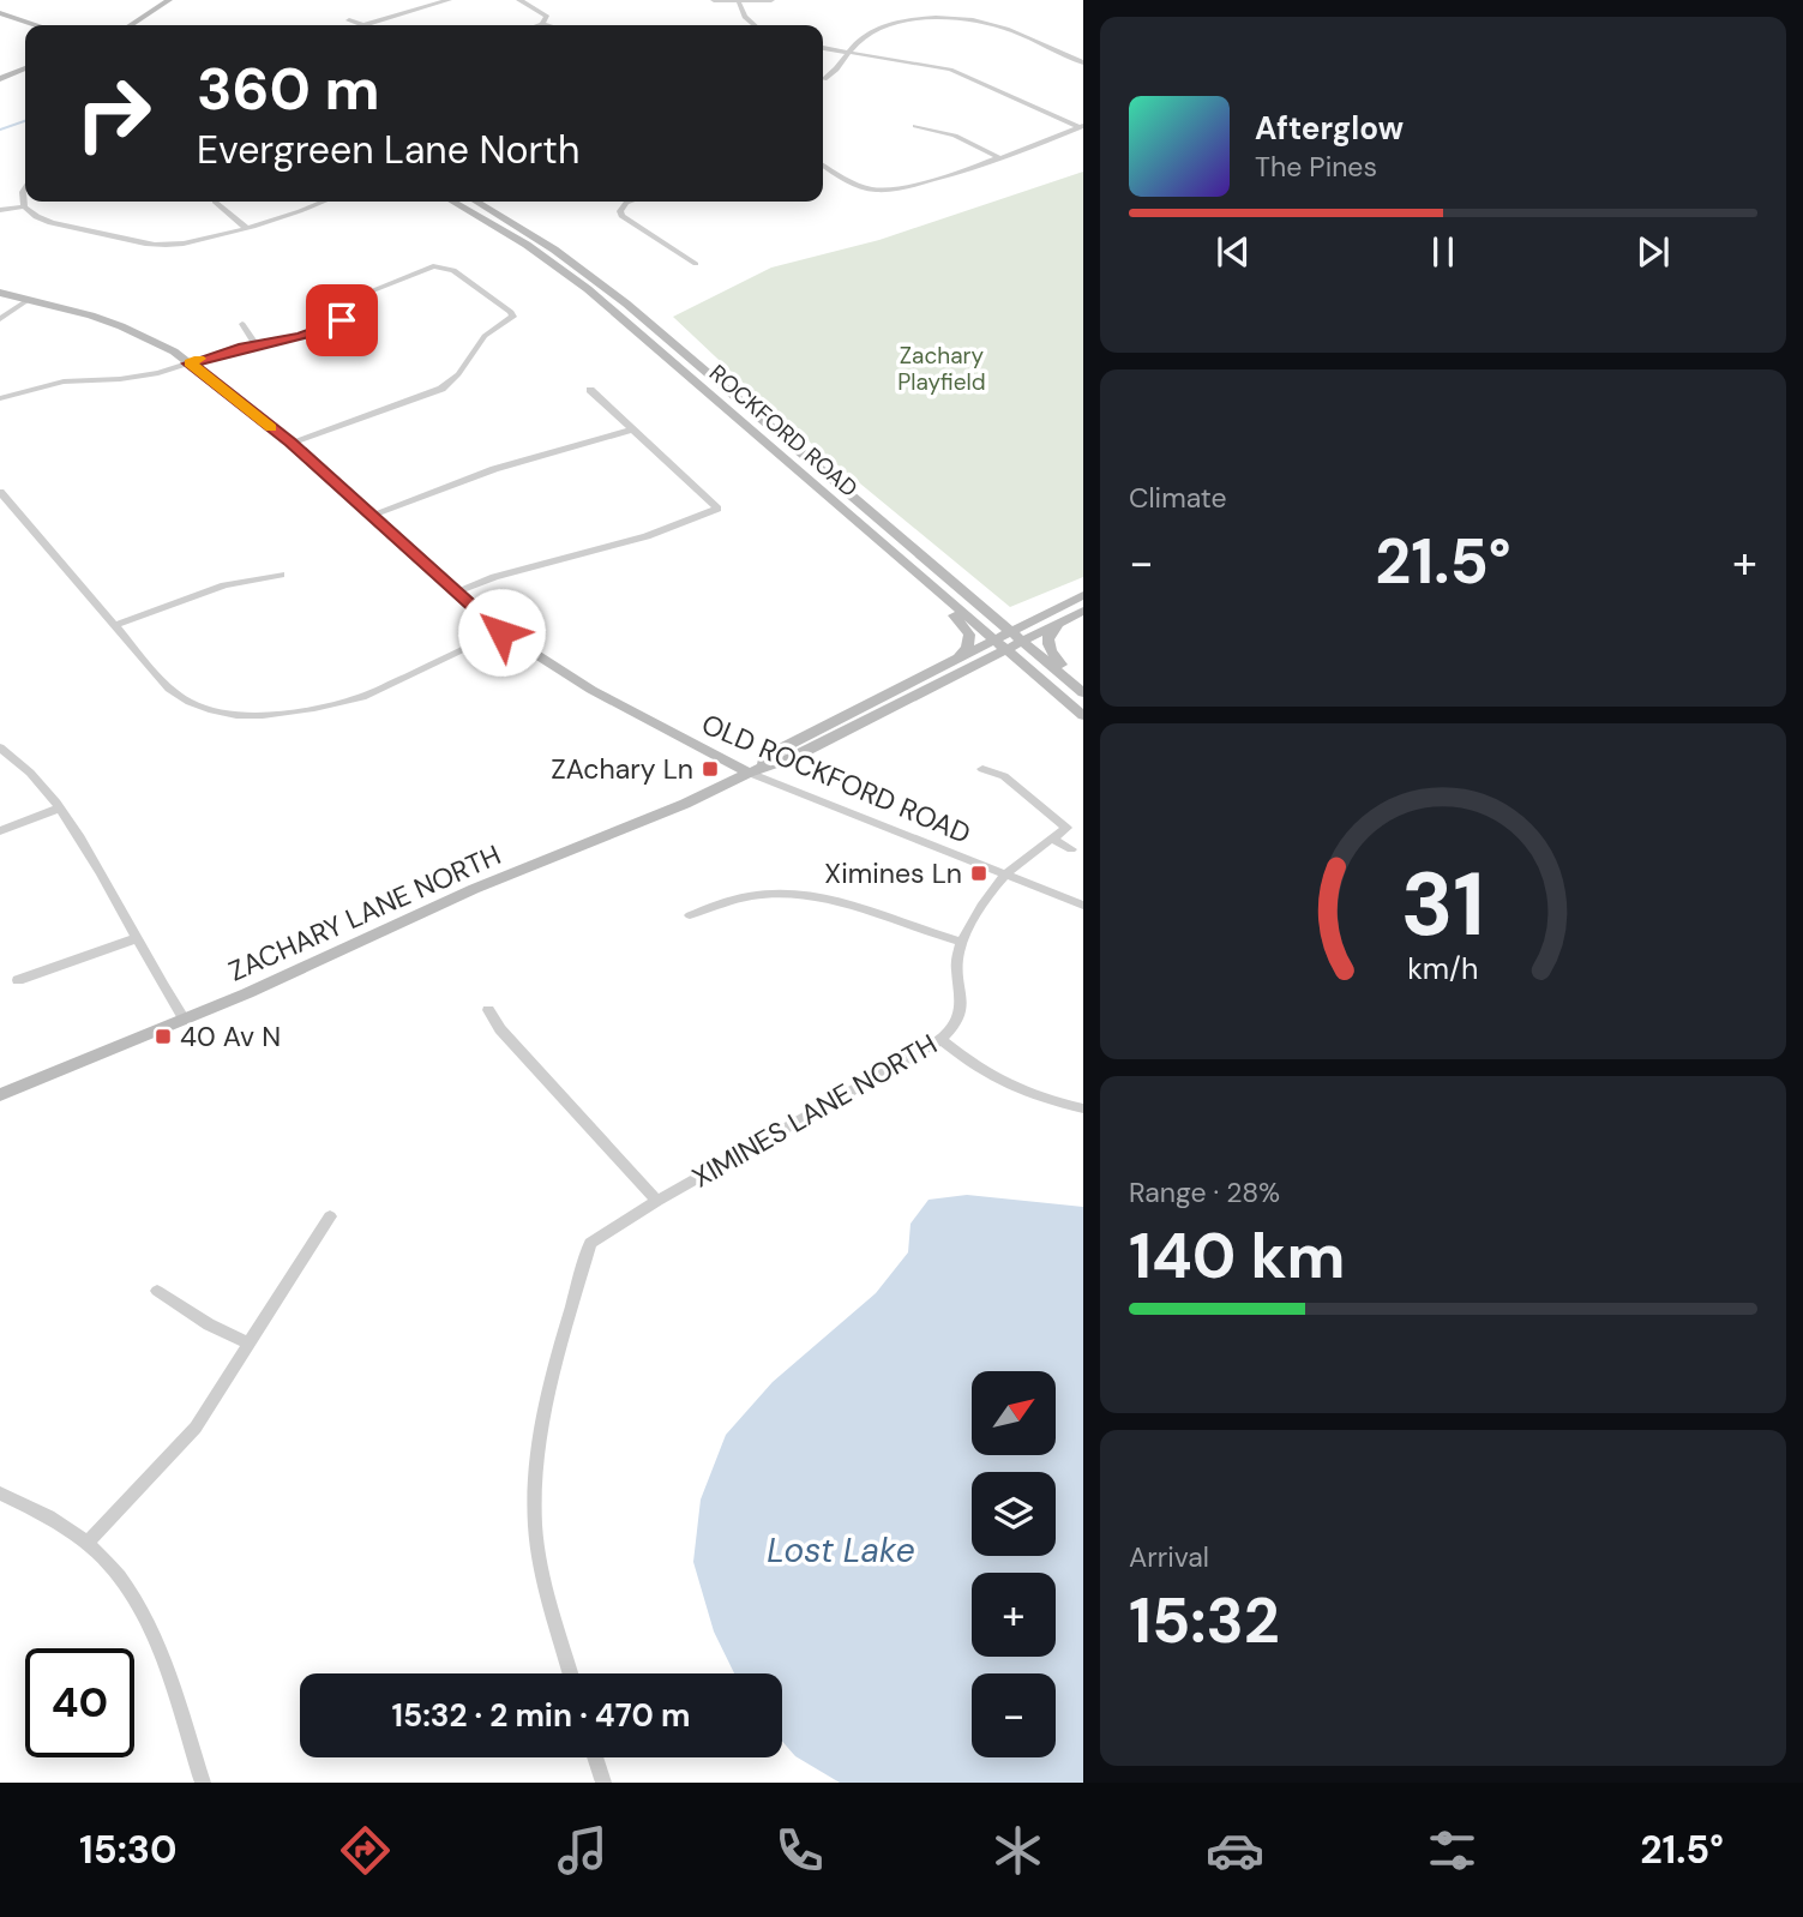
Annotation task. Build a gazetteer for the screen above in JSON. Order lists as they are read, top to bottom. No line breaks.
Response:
{"streets":{"main road":["ROCKFORD ROAD","ZACHARY LANE NORTH"],"street":["OLD ROCKFORD ROAD","XIMINES LANE NORTH"]},"crossings":[["ROCKFORD ROAD","ZACHARY LANE NORTH"],["OLD ROCKFORD ROAD","ZACHARY LANE NORTH"]],"water":["Lost Lake"],"parks":["Zachary Playfield"],"places":{"transit":["ZAchary Ln","Ximines Ln","40 Av N"]},"north":"top right","page":{"turn":["360 m","Evergreen Lane North"],"song":["Afterglow","The Pines"],"tile":["Climate",["Range · 28%","140 km"],["Arrival","15:32"]],"heat":["−","21.5°","+"],"map_buttons":["+","−"],"limit":"40","trip":"15:32 · 2 min · 470 m","tabs":["15:30","21.5°"],"gauge":["31","km/h"]}}
